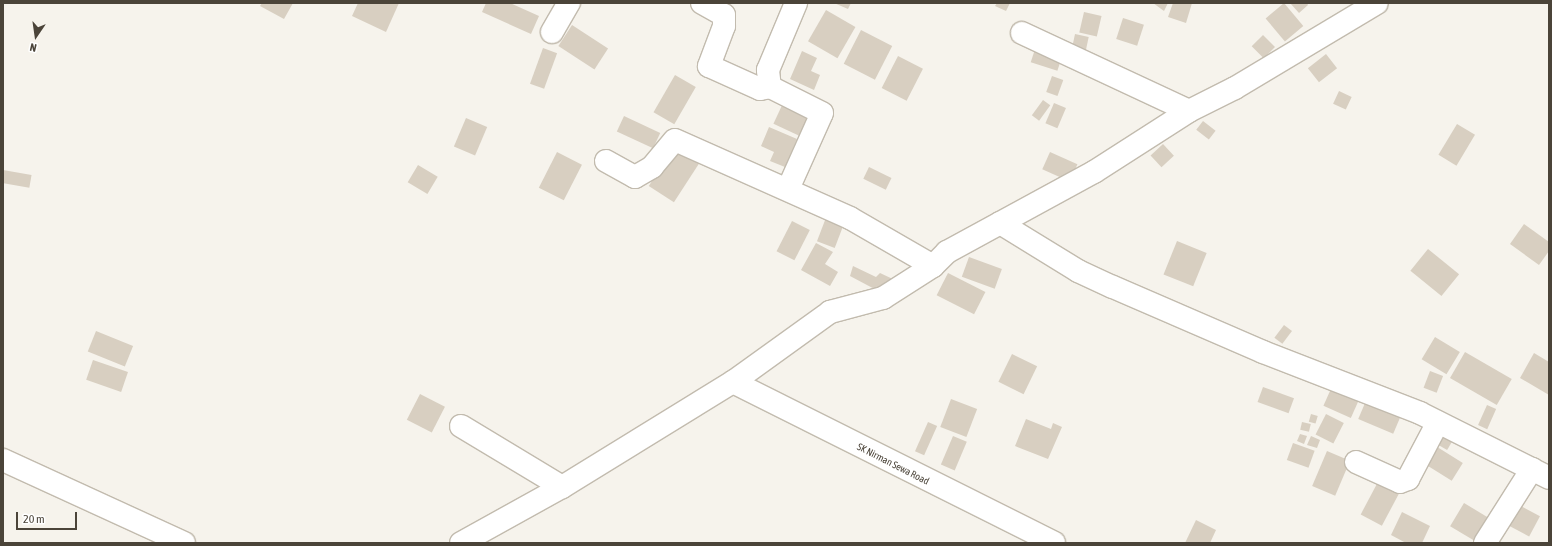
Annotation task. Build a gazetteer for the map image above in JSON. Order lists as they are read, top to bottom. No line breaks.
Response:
{"streets":{"street":["SK Nirman Sewa Road"]},"scale_bar":"20 m","north":"bottom"}
